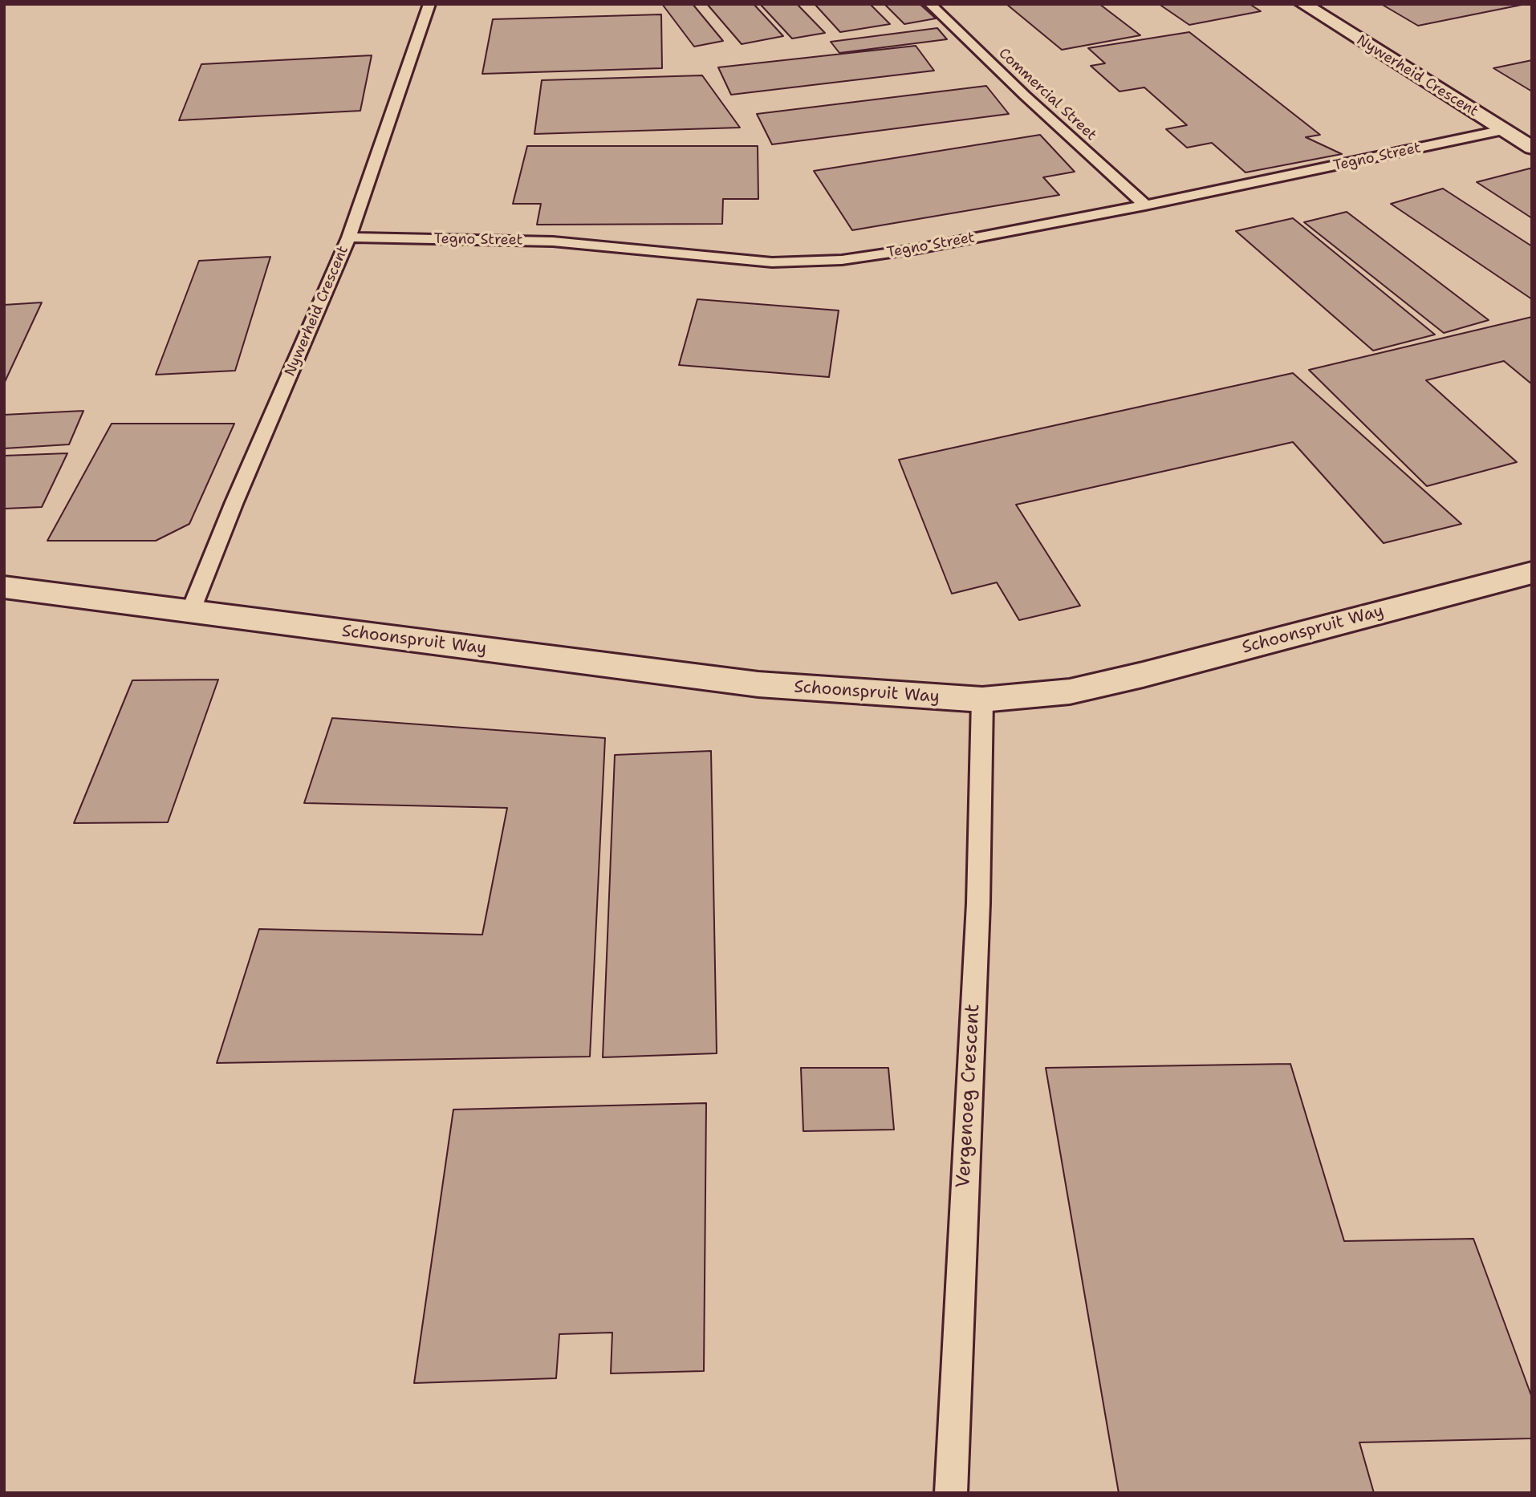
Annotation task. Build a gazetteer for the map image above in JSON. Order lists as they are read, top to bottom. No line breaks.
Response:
{"streets":{"street":["Nywerheid Crescent","Schoonspruit Way"],"lane":["Commercial Street","Tegno Street","Vergenoeg Crescent"]},"crossings":[["Nywerheid Crescent","Tegno Street"],["Nywerheid Crescent","Schoonspruit Way"],["Commercial Street","Tegno Street"],["Schoonspruit Way","Vergenoeg Crescent"]]}
